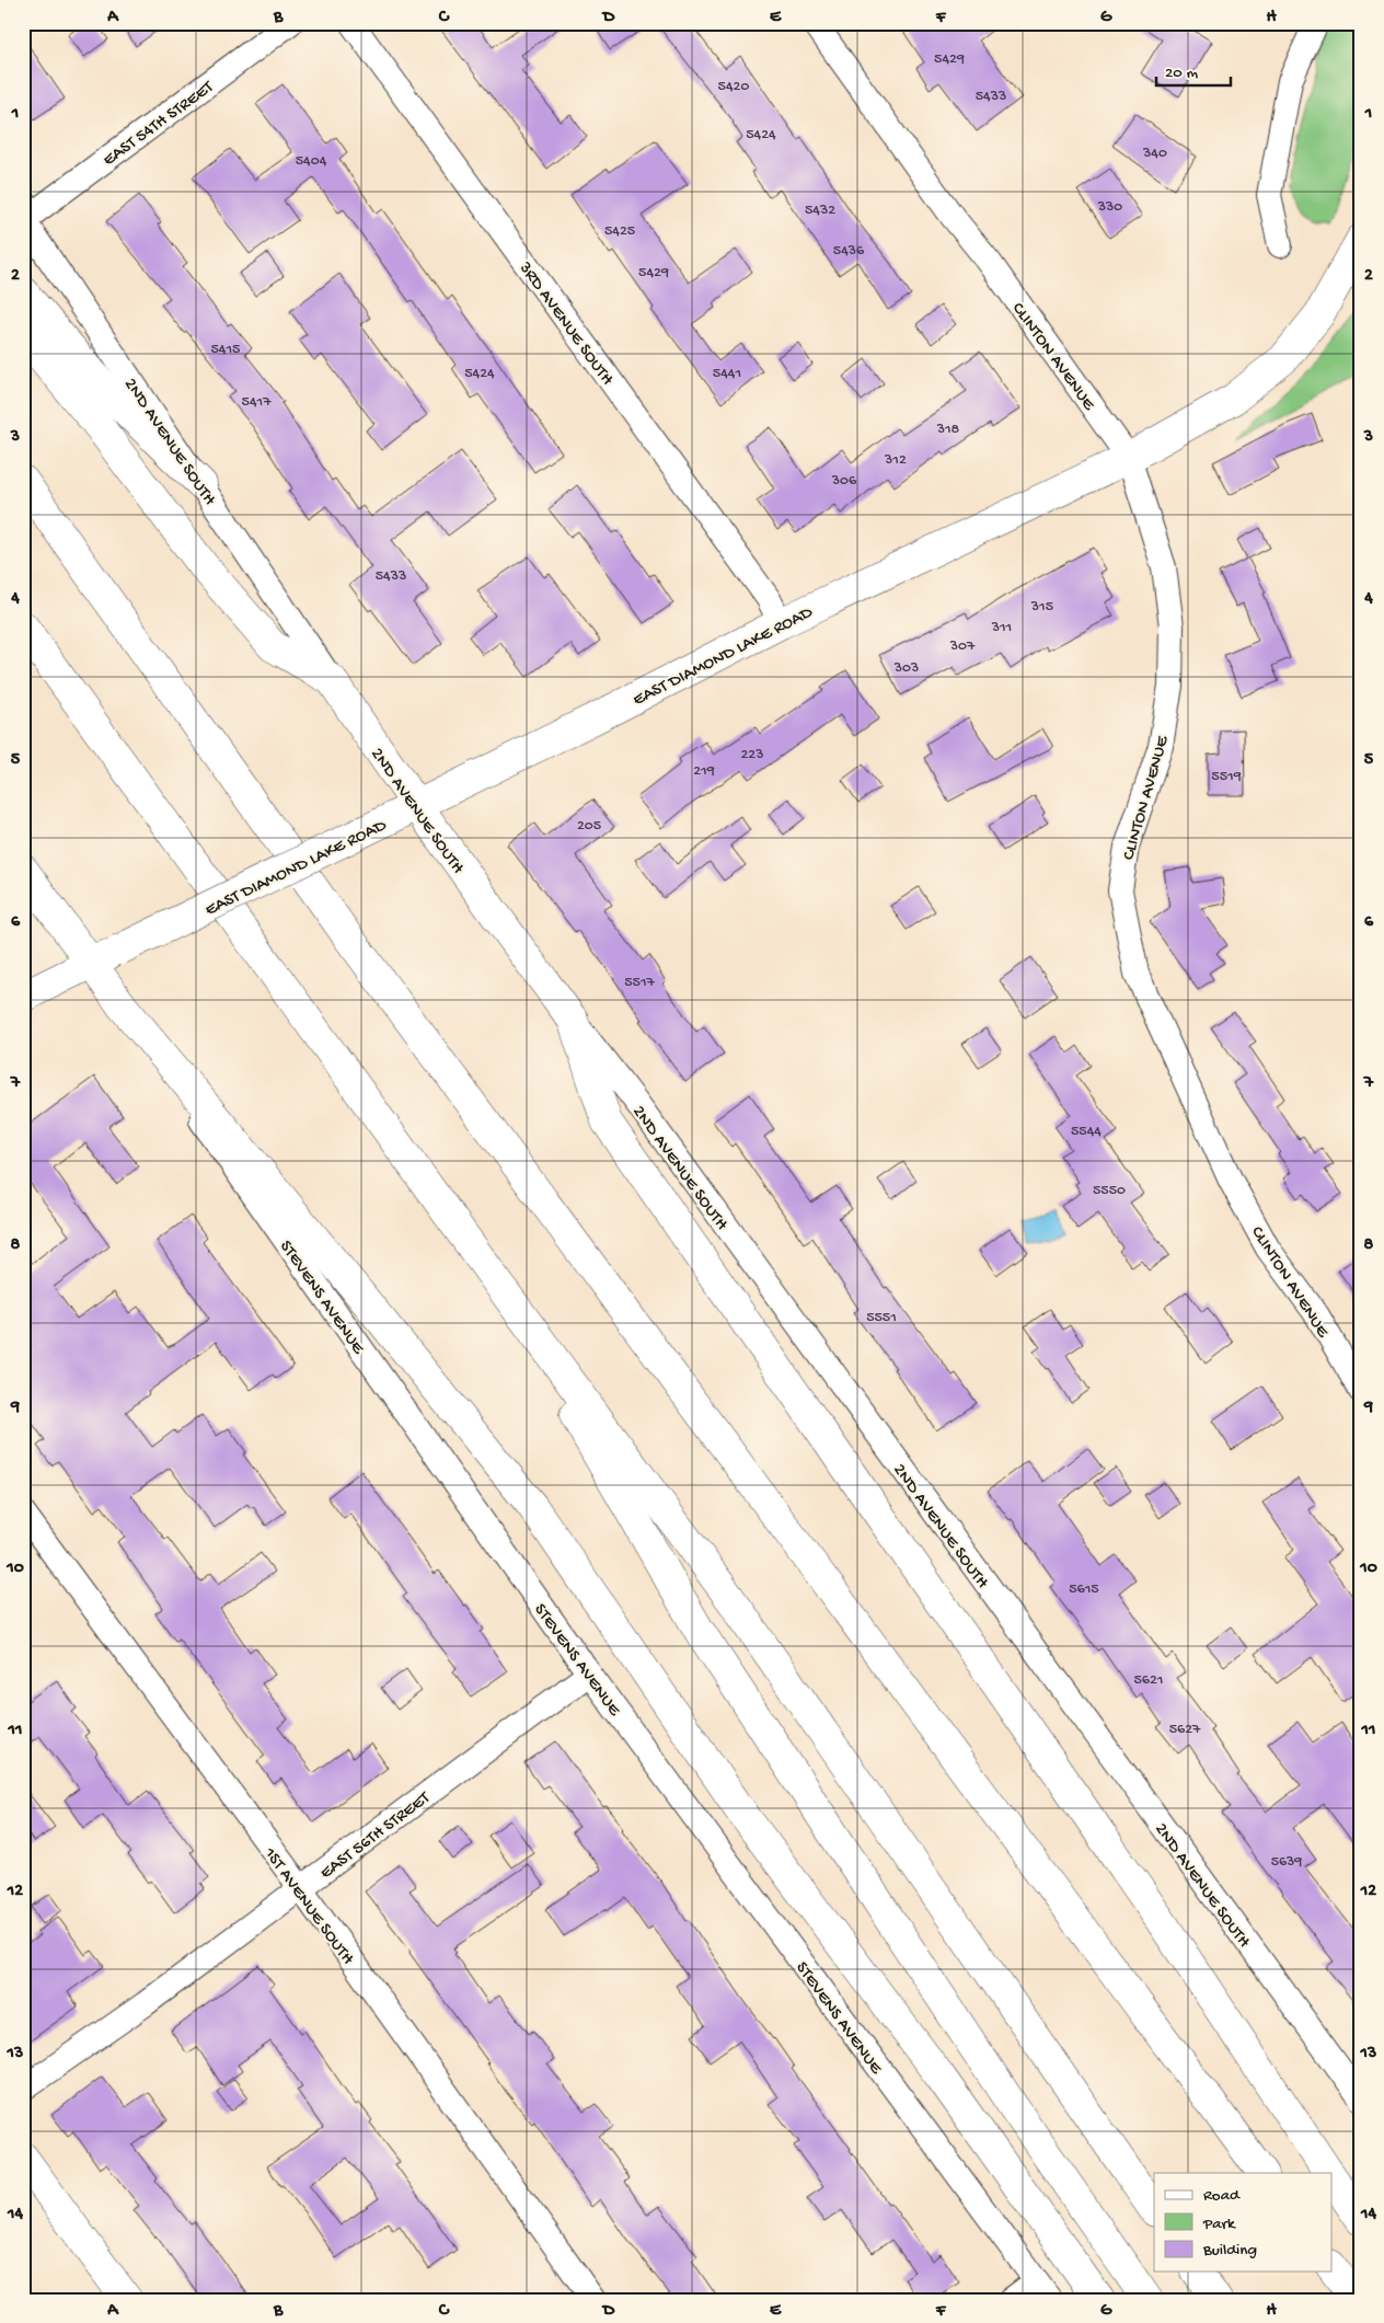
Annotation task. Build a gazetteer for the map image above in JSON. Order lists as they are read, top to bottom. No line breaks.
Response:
{"streets":{"main road":["2ND AVENUE SOUTH","EAST DIAMOND LAKE ROAD"],"street":["EAST 54TH STREET","3RD AVENUE SOUTH","CLINTON AVENUE","STEVENS AVENUE","EAST 56TH STREET","1ST AVENUE SOUTH"]},"crossings":[["EAST 54TH STREET","2ND AVENUE SOUTH"],["3RD AVENUE SOUTH","EAST DIAMOND LAKE ROAD"],["CLINTON AVENUE","EAST DIAMOND LAKE ROAD"],["2ND AVENUE SOUTH","EAST DIAMOND LAKE ROAD"],["STEVENS AVENUE","EAST 56TH STREET"],["EAST 56TH STREET","1ST AVENUE SOUTH"]],"house_numbers":["5429","5420","5433","5424","340","5404","330","5432","5425","5436","5429","5415","5424","5441","5417","318","312","306","5433","315","311","307","303","223","219","5519","205","5517","5544","5550","5551","5615","5621","5627","5639"],"legend":["Road","Park","Building"],"scale_bar":"20 m","grid":{"columns":["A","B","C","D","E","F","G","H"],"rows":["1","2","3","4","5","6","7","8","9","10","11","12","13","14"]}}
